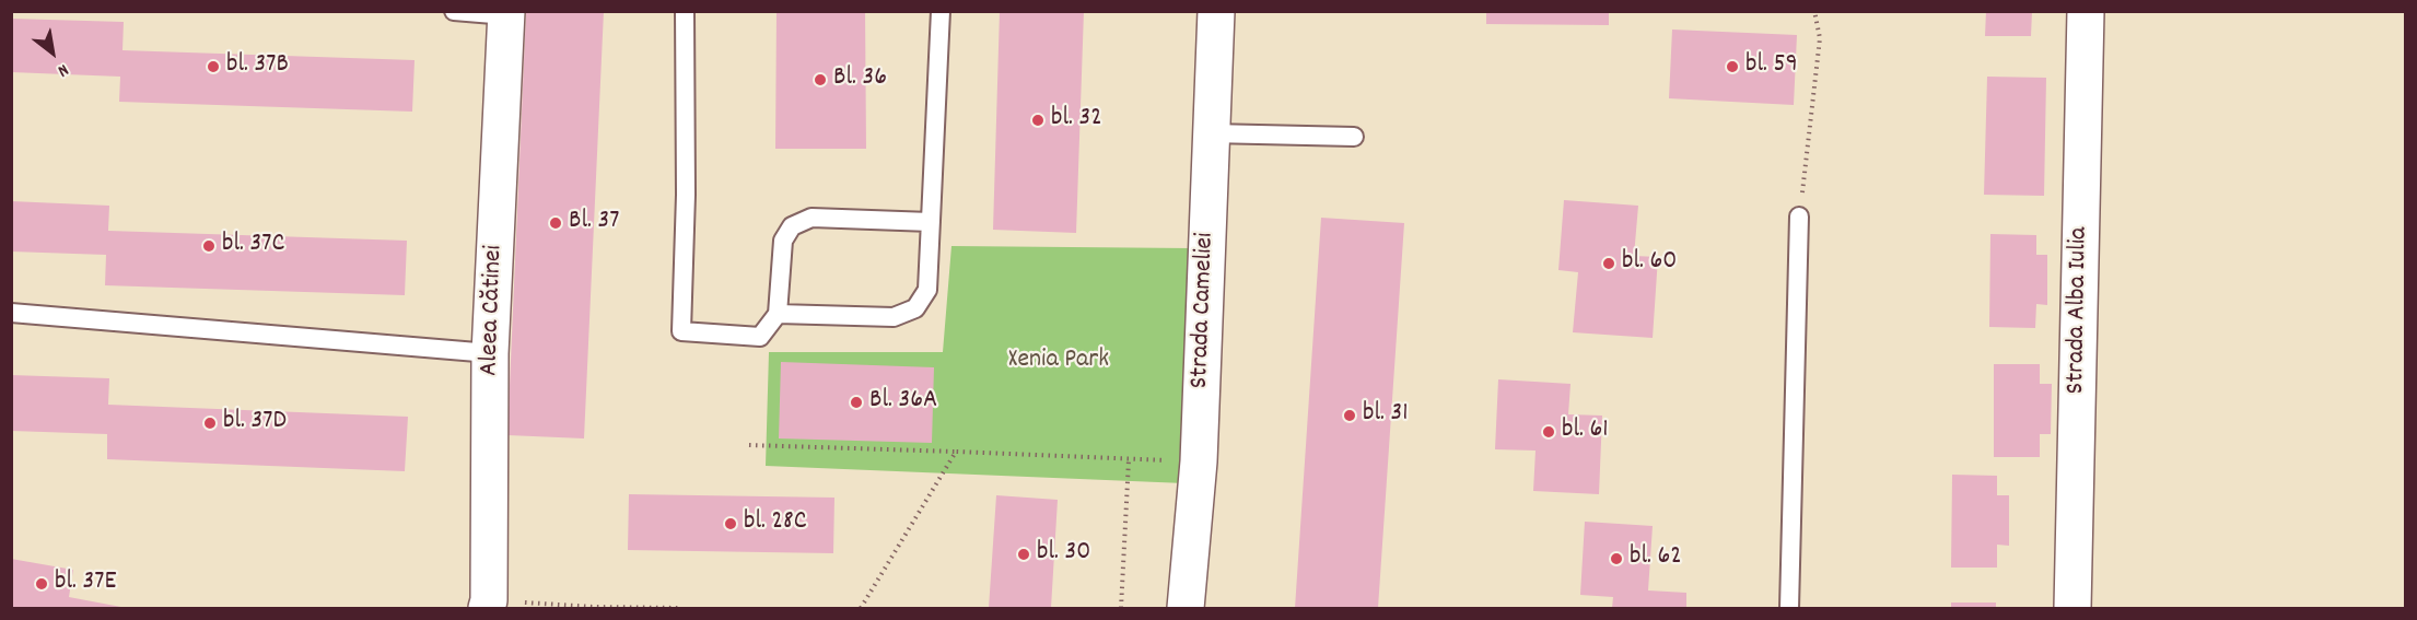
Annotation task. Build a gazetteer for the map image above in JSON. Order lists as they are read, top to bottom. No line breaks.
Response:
{"streets":{"street":["Aleea Cătinei","Strada Cameliei","Strada Alba Iulia"]},"parks":["Xenia Park"],"places":["bl. 37B","bl. 59","Bl. 36","bl. 32","Bl. 37","bl. 37C","bl. 60","Bl. 36A","bl. 31","bl. 37D","bl. 61","bl. 28C","bl. 30","bl. 62","bl. 37E"],"north":"bottom right"}
